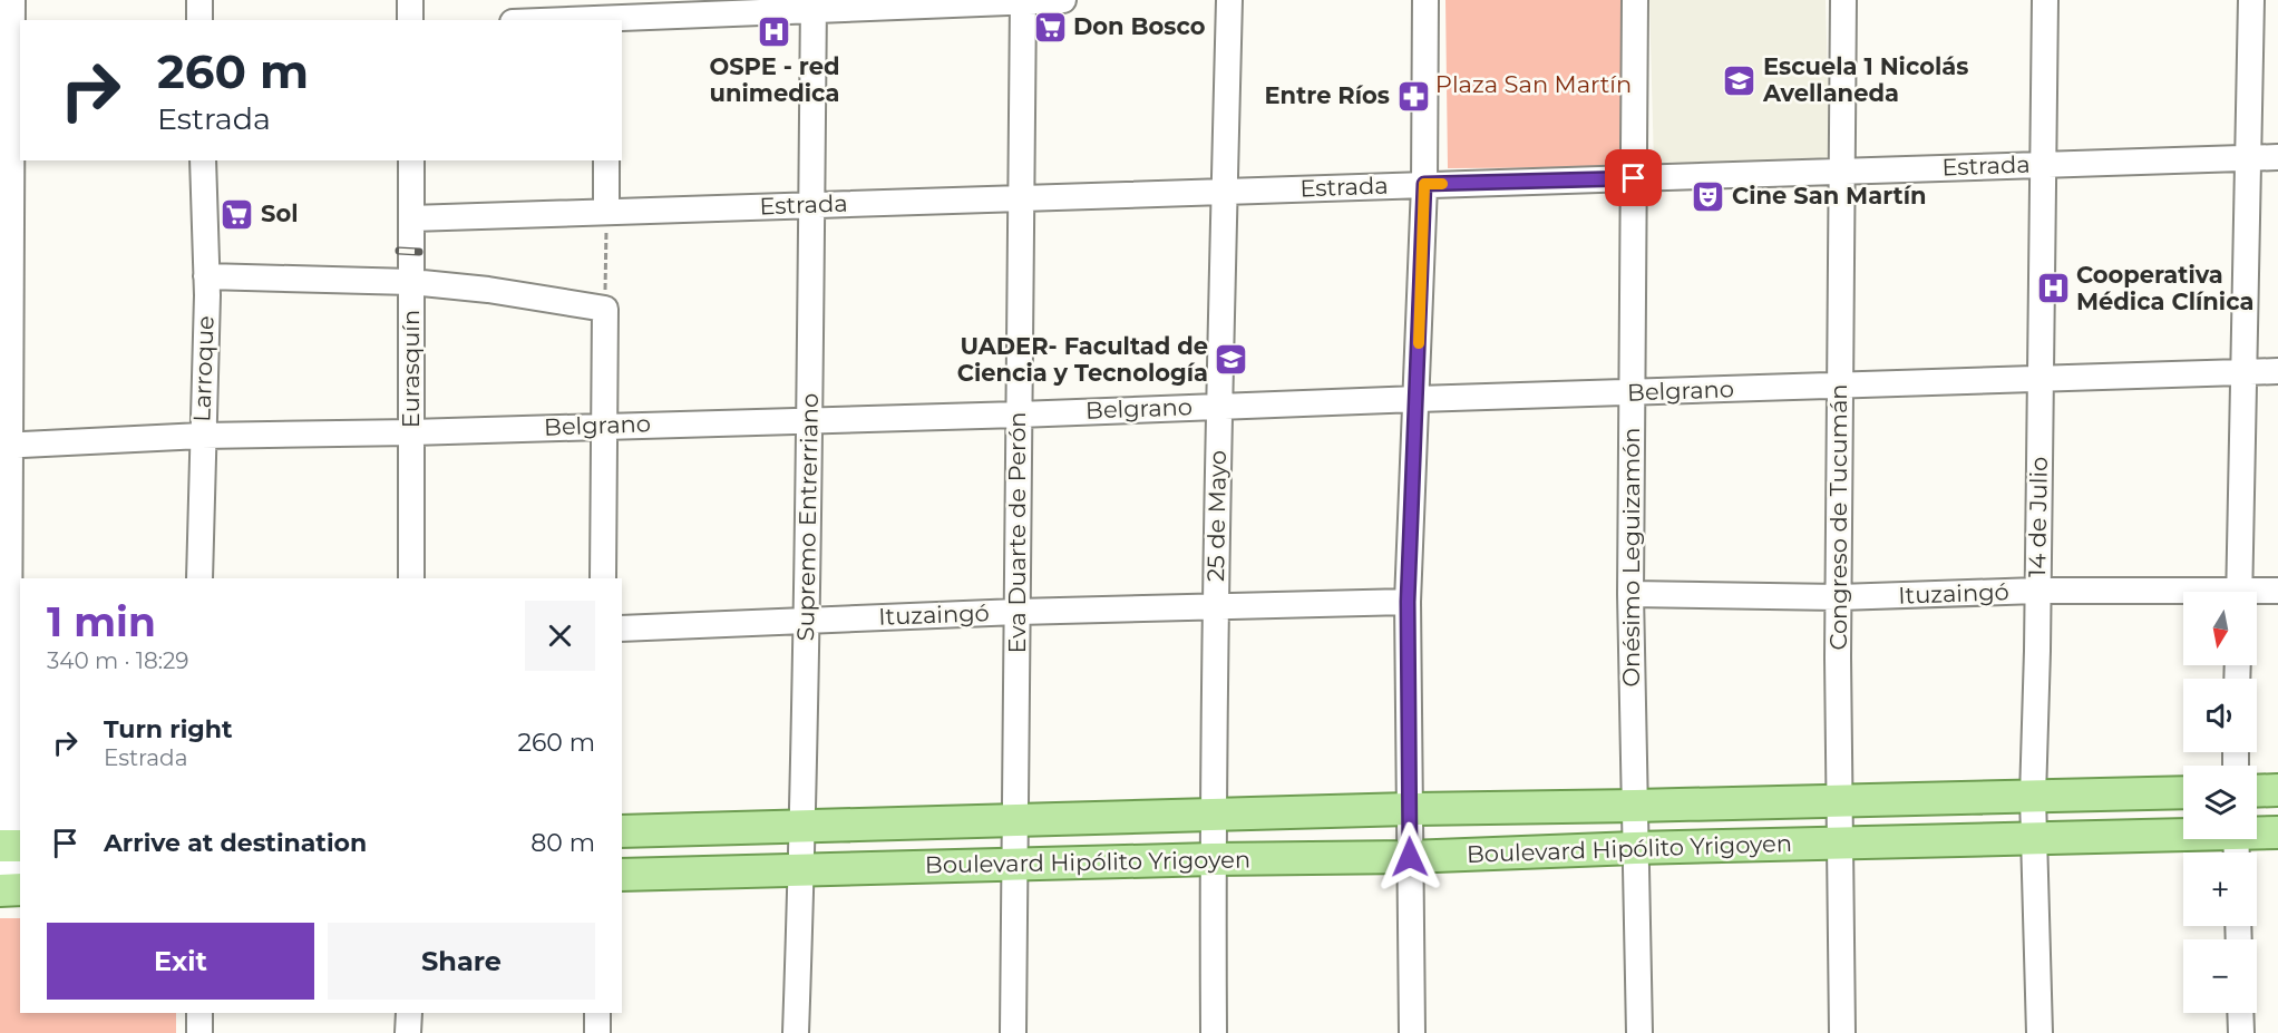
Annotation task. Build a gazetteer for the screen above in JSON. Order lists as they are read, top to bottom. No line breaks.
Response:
{"streets":{"main road":["Boulevard Hipólito Yrigoyen"],"street":["Estrada","Larroque","Eurasquín","Belgrano","25 de Mayo","Supremo Entrerriano","Congreso de Tucumán","14 de Julio","Eva Duarte de Perón","Onésimo Leguizamón","Ituzaingó"]},"crossings":[["Estrada","Eurasquín"],["Estrada","25 de Mayo"],["Estrada","Supremo Entrerriano"],["Estrada","Congreso de Tucumán"],["Estrada","14 de Julio"],["Estrada","Eva Duarte de Perón"],["Estrada","Onésimo Leguizamón"],["Larroque","Belgrano"],["Eurasquín","Belgrano"],["Belgrano","25 de Mayo"],["Belgrano","Supremo Entrerriano"],["Belgrano","Congreso de Tucumán"],["Belgrano","14 de Julio"],["Belgrano","Eva Duarte de Perón"],["Belgrano","Onésimo Leguizamón"],["25 de Mayo","Ituzaingó"],["25 de Mayo","Boulevard Hipólito Yrigoyen"],["Supremo Entrerriano","Ituzaingó"],["Supremo Entrerriano","Boulevard Hipólito Yrigoyen"],["Congreso de Tucumán","Ituzaingó"],["Congreso de Tucumán","Boulevard Hipólito Yrigoyen"],["14 de Julio","Ituzaingó"],["14 de Julio","Boulevard Hipólito Yrigoyen"],["Eva Duarte de Perón","Ituzaingó"],["Eva Duarte de Perón","Boulevard Hipólito Yrigoyen"],["Onésimo Leguizamón","Ituzaingó"],["Onésimo Leguizamón","Boulevard Hipólito Yrigoyen"]],"parks":["Plaza San Martín"],"places":{"supermarket":["Don Bosco","Sol"],"hospital":["OSPE - red unimedica","Cooperativa Médica Clínica"],"school or university":["Escuela 1 Nicolás Avellaneda","UADER- Facultad de Ciencia y Tecnología"],"pharmacy":["Entre Ríos"],"theatre":["Cine San Martín"]},"north":"bottom","page":{"turn":["260 m","Estrada"],"heading":["1 min","340 m · 18:29"],"map_buttons":["+","−"],"list":[{"name":"Turn right","note":"Estrada","value":"260 m"},{"name":"Arrive at destination","value":"80 m"}],"buttons":["Exit","Share"]}}
